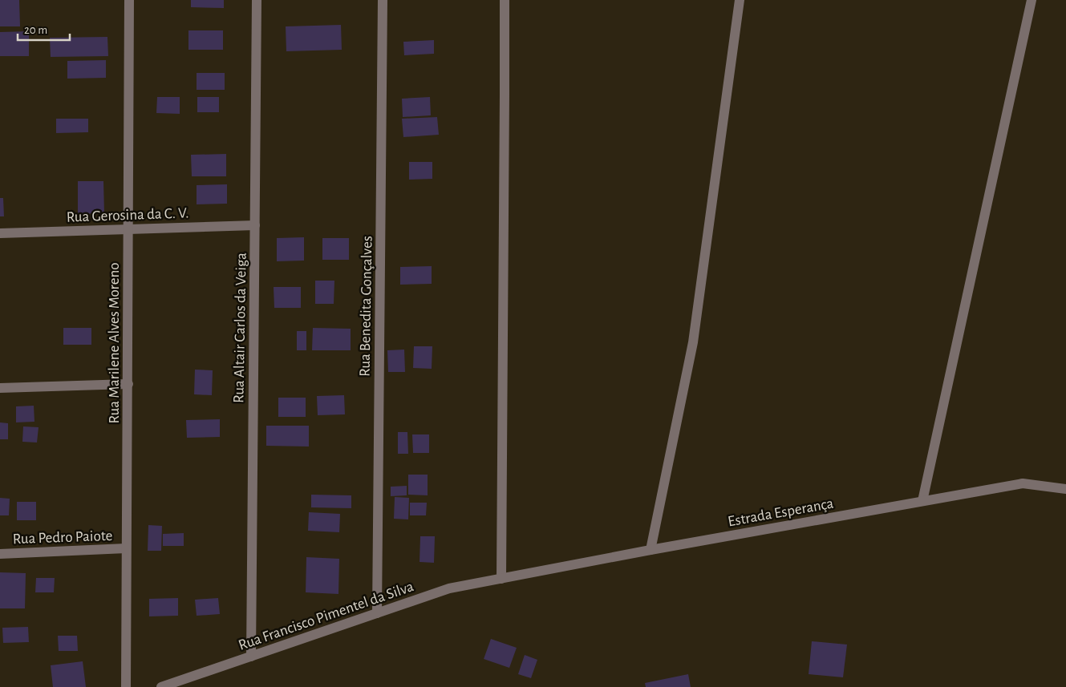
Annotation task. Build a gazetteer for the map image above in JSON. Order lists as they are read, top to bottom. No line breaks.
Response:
{"streets":{"street":["Rua Gerosina da C. V.","Rua Benedita Gonçalves","Rua Altair Carlos da Veiga","Rua Marilene Alves Moreno","Estrada Esperança","Rua Pedro Paiote","Rua Francisco Pimentel da Silva"]},"crossings":[["Rua Gerosina da C. V.","Rua Altair Carlos da Veiga"],["Rua Gerosina da C. V.","Rua Marilene Alves Moreno"],["Rua Benedita Gonçalves","Rua Francisco Pimentel da Silva"],["Rua Altair Carlos da Veiga","Rua Francisco Pimentel da Silva"],["Rua Marilene Alves Moreno","Rua Pedro Paiote"],["Estrada Esperança","Rua Francisco Pimentel da Silva"]],"scale_bar":"20 m"}
